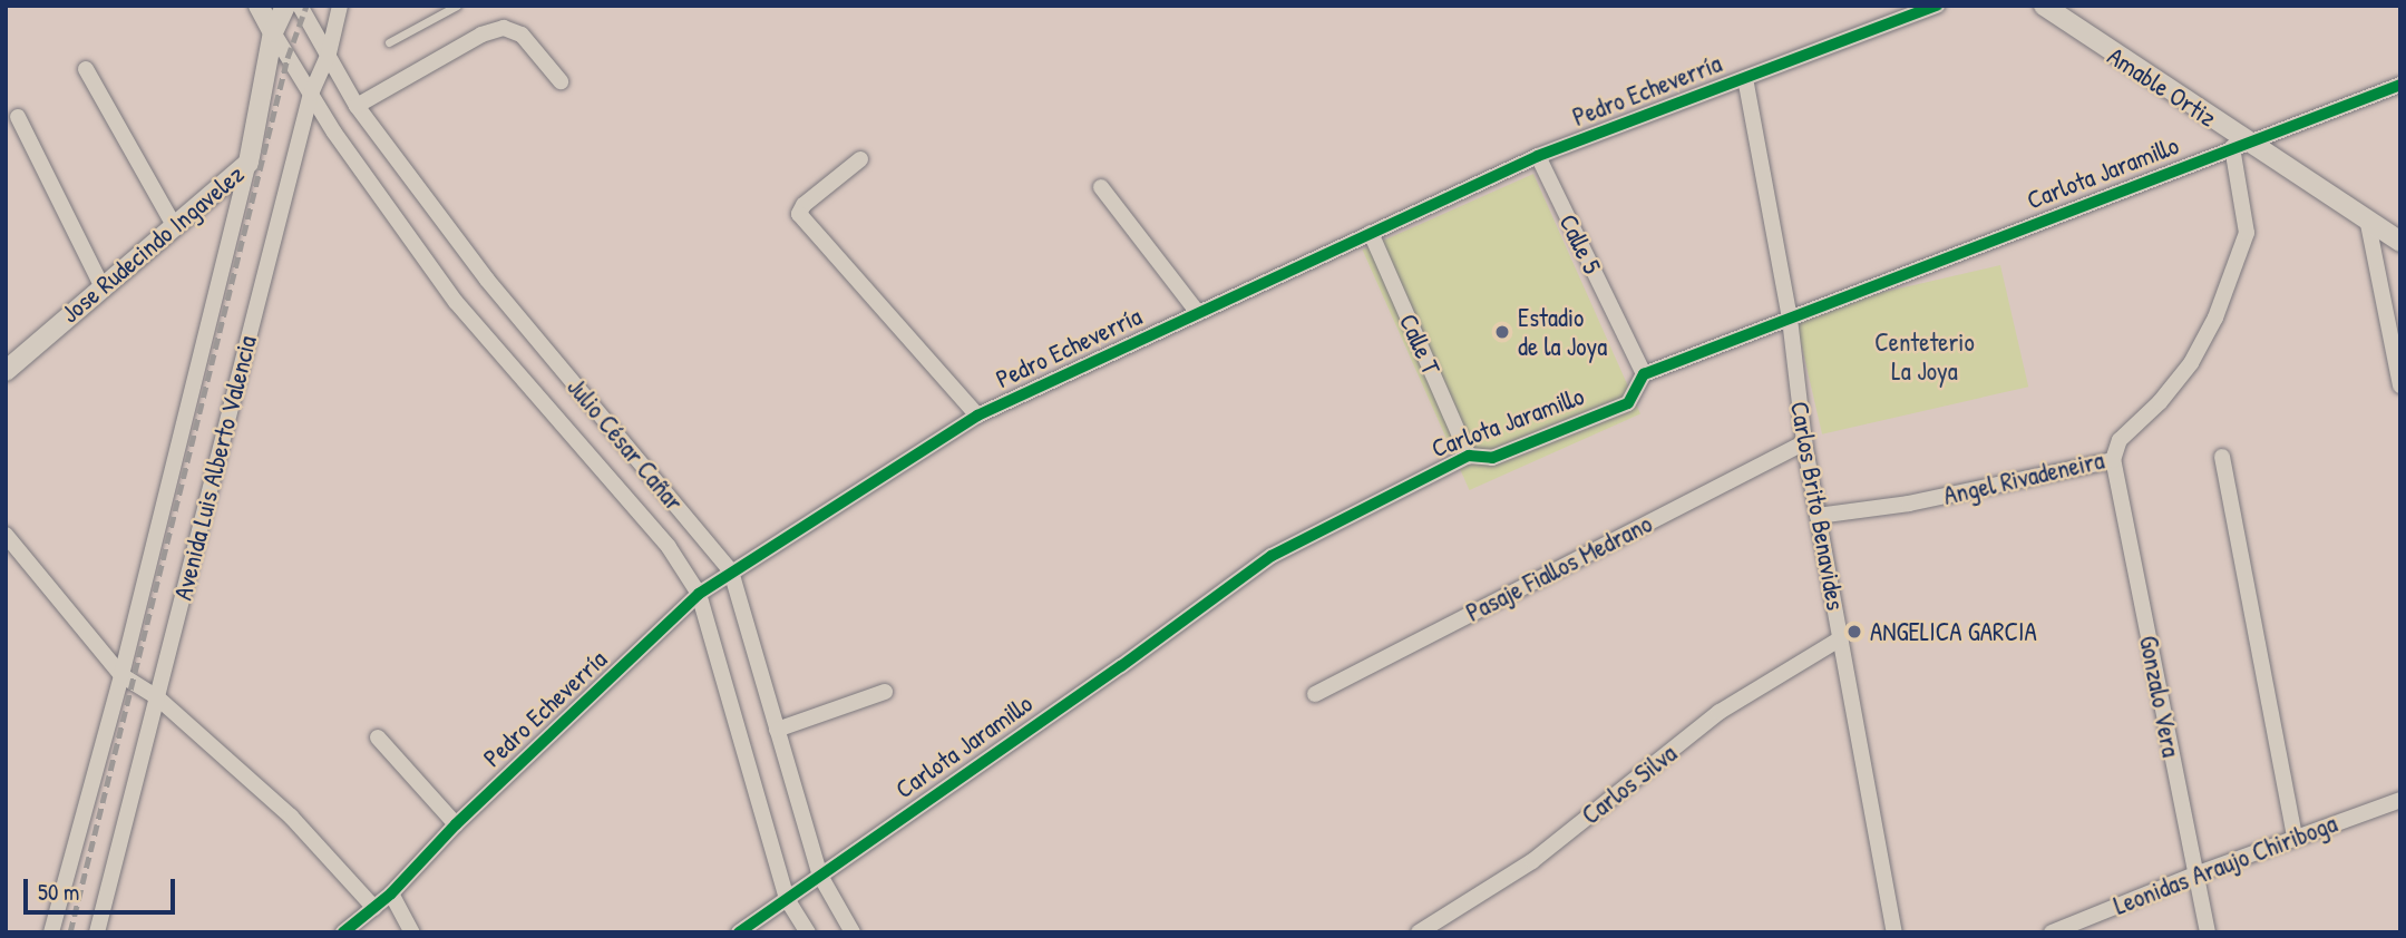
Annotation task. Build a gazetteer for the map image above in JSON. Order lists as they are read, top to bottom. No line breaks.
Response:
{"streets":{"street":["Amable Ortiz","Pedro Echeverría","Carlota Jaramillo","Jose Rudecindo Ingavelez","Calle 5","Calle T","Julio César Cañar","Avenida Luis Alberto Valencia","Angel Rivadeneira","Carlos Brito Benavides","Pasaje Fiallos Medrano","Gonzalo Vera","Carlos Silva","Leonidas Araujo Chiriboga"]},"crossings":[["Amable Ortiz","Carlota Jaramillo"],["Amable Ortiz","Angel Rivadeneira"],["Pedro Echeverría","Calle 5"],["Pedro Echeverría","Calle T"],["Pedro Echeverría","Julio César Cañar"],["Pedro Echeverría","Carlos Brito Benavides"],["Carlota Jaramillo","Calle 5"],["Carlota Jaramillo","Calle T"],["Carlota Jaramillo","Julio César Cañar"],["Carlota Jaramillo","Angel Rivadeneira"],["Carlota Jaramillo","Carlos Brito Benavides"],["Jose Rudecindo Ingavelez","Julio César Cañar"],["Julio César Cañar","Avenida Luis Alberto Valencia"],["Angel Rivadeneira","Carlos Brito Benavides"],["Angel Rivadeneira","Gonzalo Vera"],["Carlos Brito Benavides","Pasaje Fiallos Medrano"],["Carlos Brito Benavides","Carlos Silva"],["Gonzalo Vera","Leonidas Araujo Chiriboga"]],"parks":["Centeterio La Joya"],"places":["Estadio de la Joya","ANGELICA GARCIA"],"scale_bar":"50 m"}
